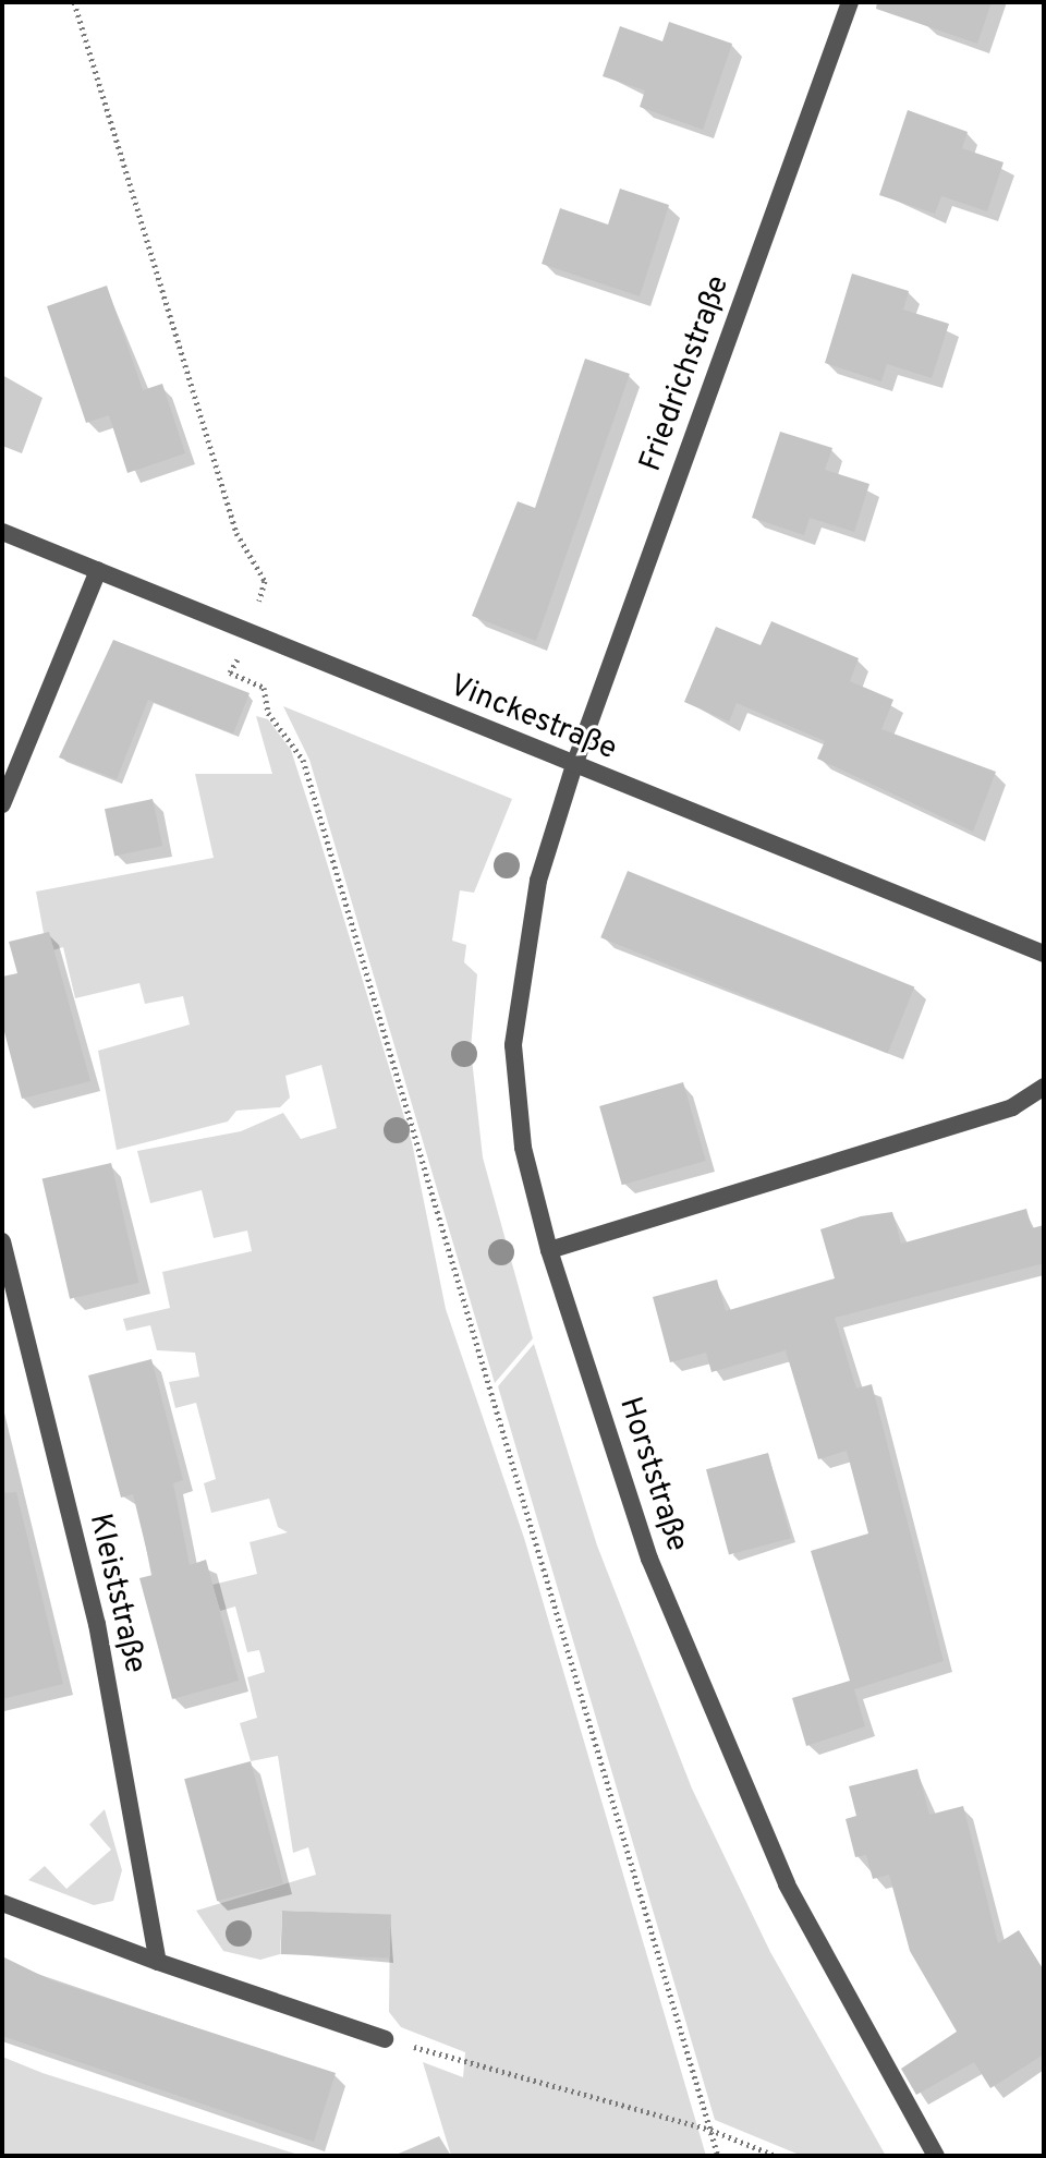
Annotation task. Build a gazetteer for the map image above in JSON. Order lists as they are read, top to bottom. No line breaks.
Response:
{"streets":{"street":["Friedrichstraße","Vinckestraße","Horststraße","Kleiststraße"]},"crossings":[["Friedrichstraße","Vinckestraße"],["Friedrichstraße","Horststraße"],["Vinckestraße","Horststraße"]]}
